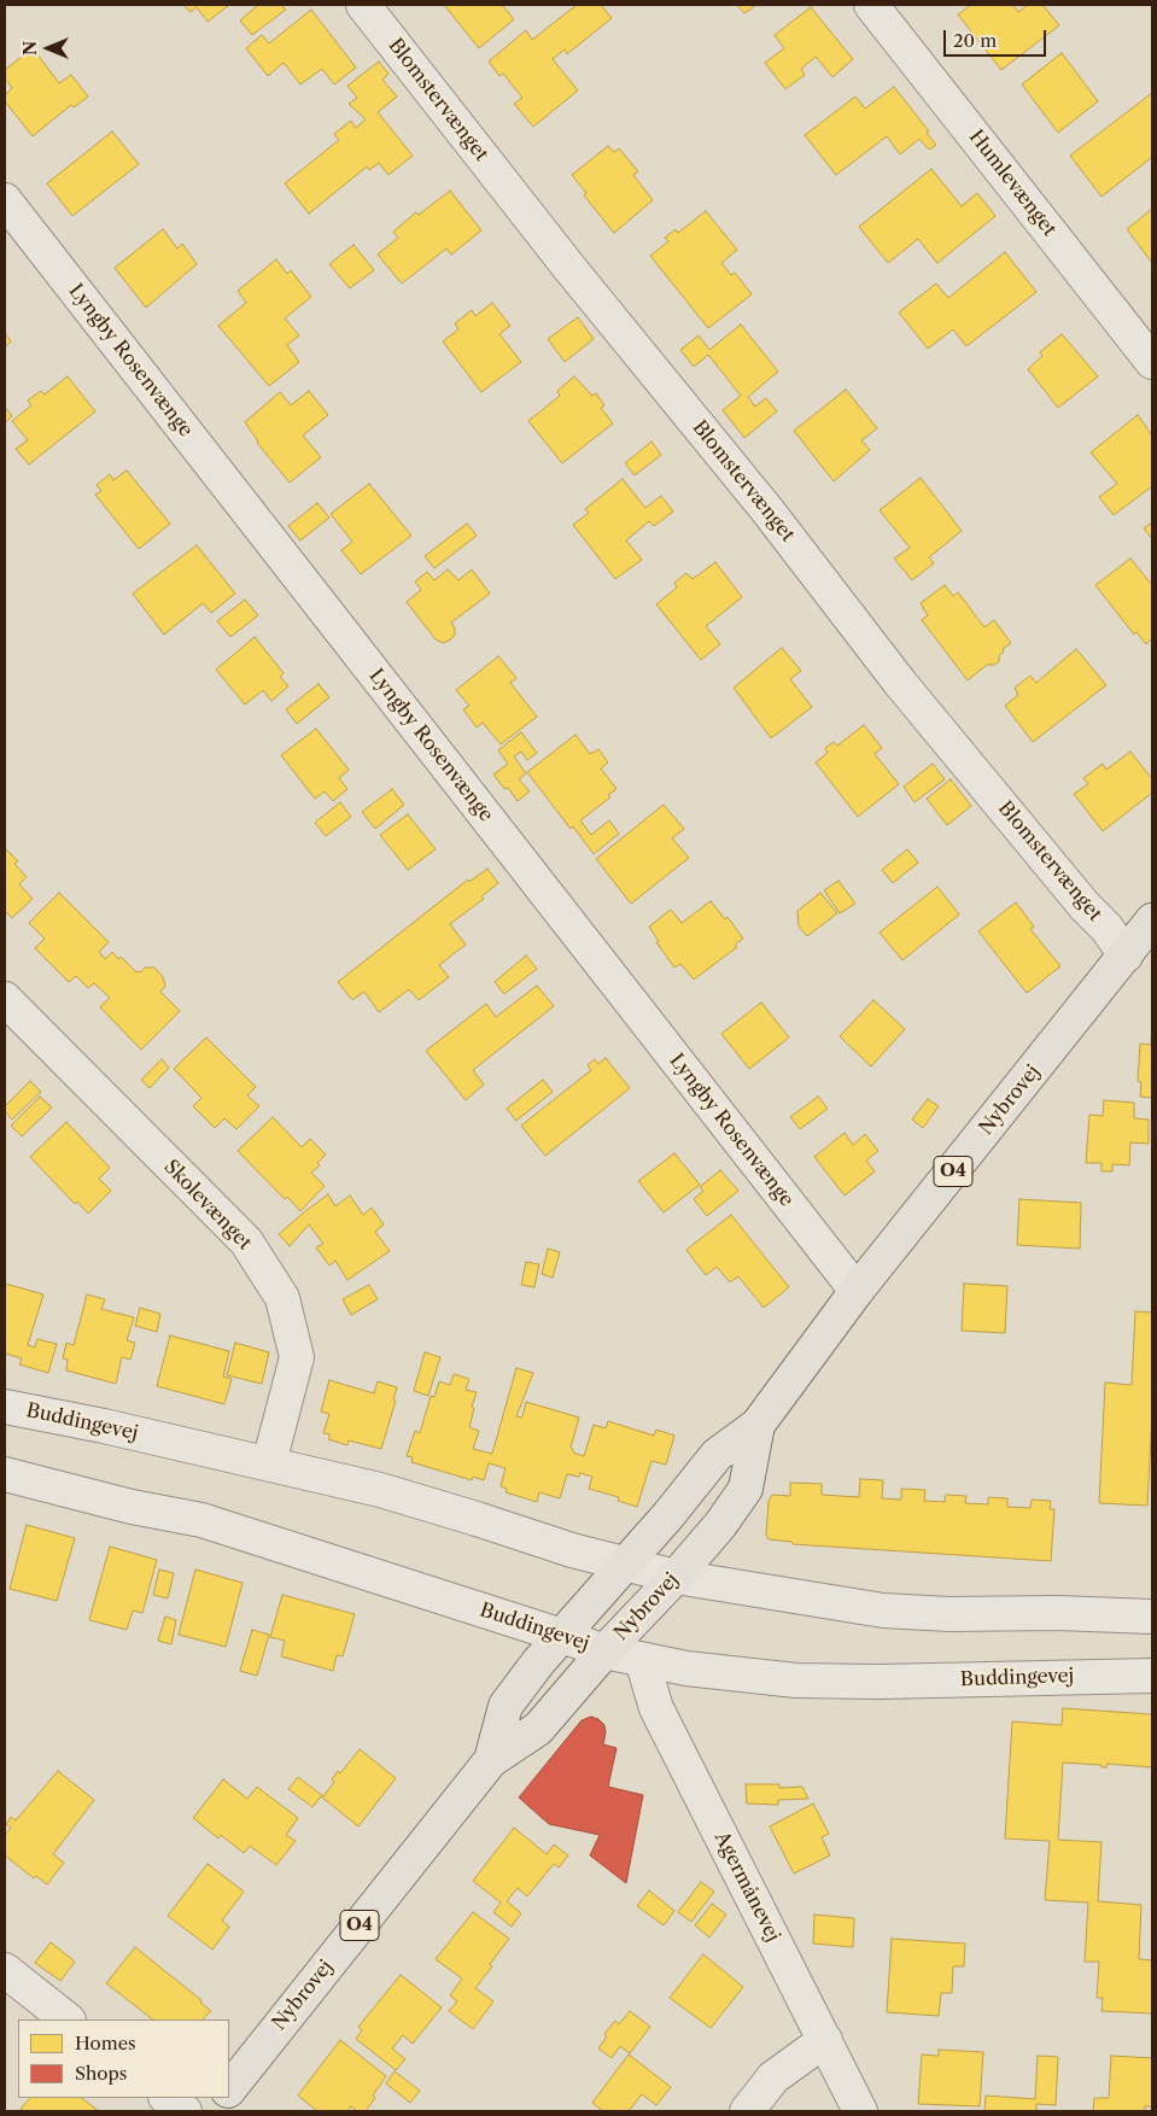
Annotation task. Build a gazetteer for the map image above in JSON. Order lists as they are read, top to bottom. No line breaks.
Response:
{"streets":{"main road":["Nybrovej","O4"],"street":["Blomstervænget","Humlevænget","Lyngby Rosenvænge","Skolevænget","Buddingevej","Agermånevej"]},"crossings":[["Blomstervænget","Nybrovej"],["Lyngby Rosenvænge","Nybrovej"],["Nybrovej","Buddingevej"],["Skolevænget","Buddingevej"],["Buddingevej","Agermånevej"]],"legend":["Homes","Shops"],"scale_bar":"20 m","north":"left"}
